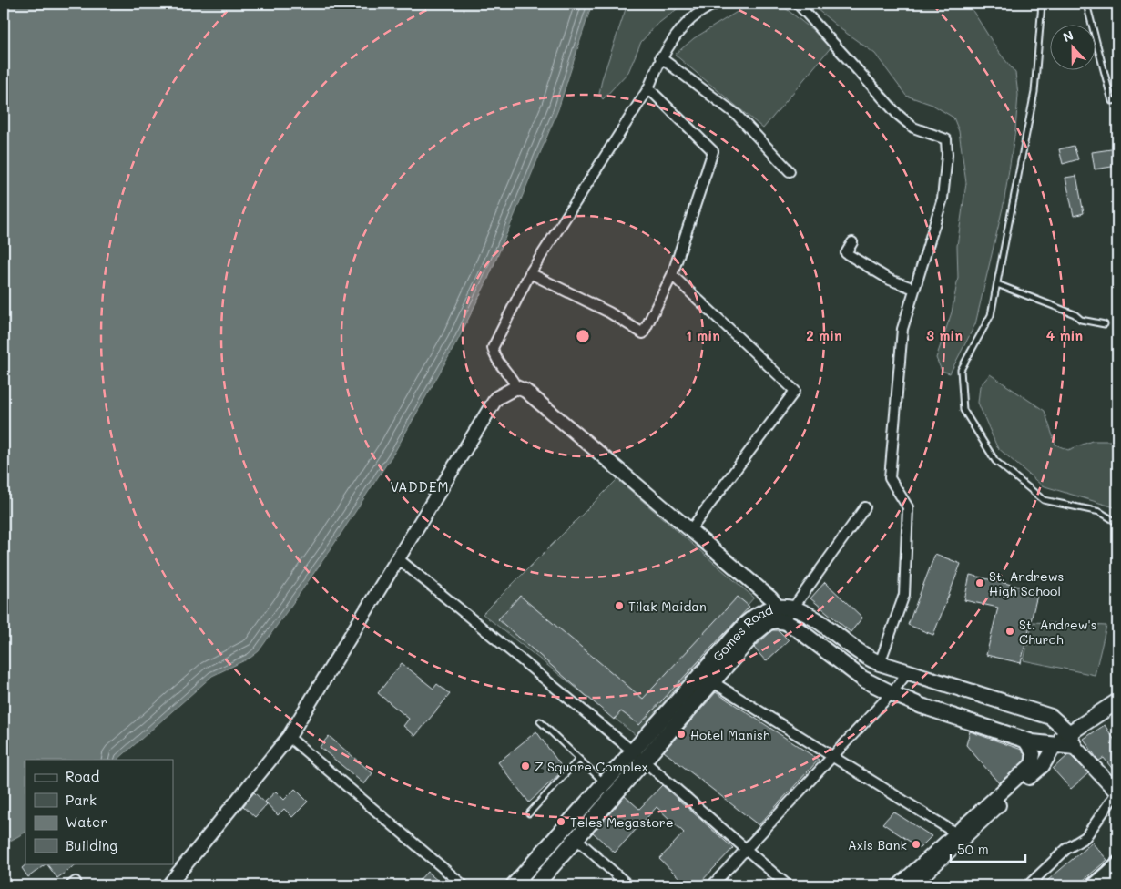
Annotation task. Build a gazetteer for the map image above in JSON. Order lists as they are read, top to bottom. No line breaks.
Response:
{"streets":{"main road":["Gomes Road"]},"districts":["VADDEM"],"places":["St. Andrews High School","Tilak Maidan","St. Andrew's Church","Hotel Manish","Z Square Complex","Teles Megastore","Axis Bank"],"legend":["Road","Park","Water","Building"],"scale_bar":"50 m","north":"top","rings":["1 min","2 min","3 min","4 min"]}
